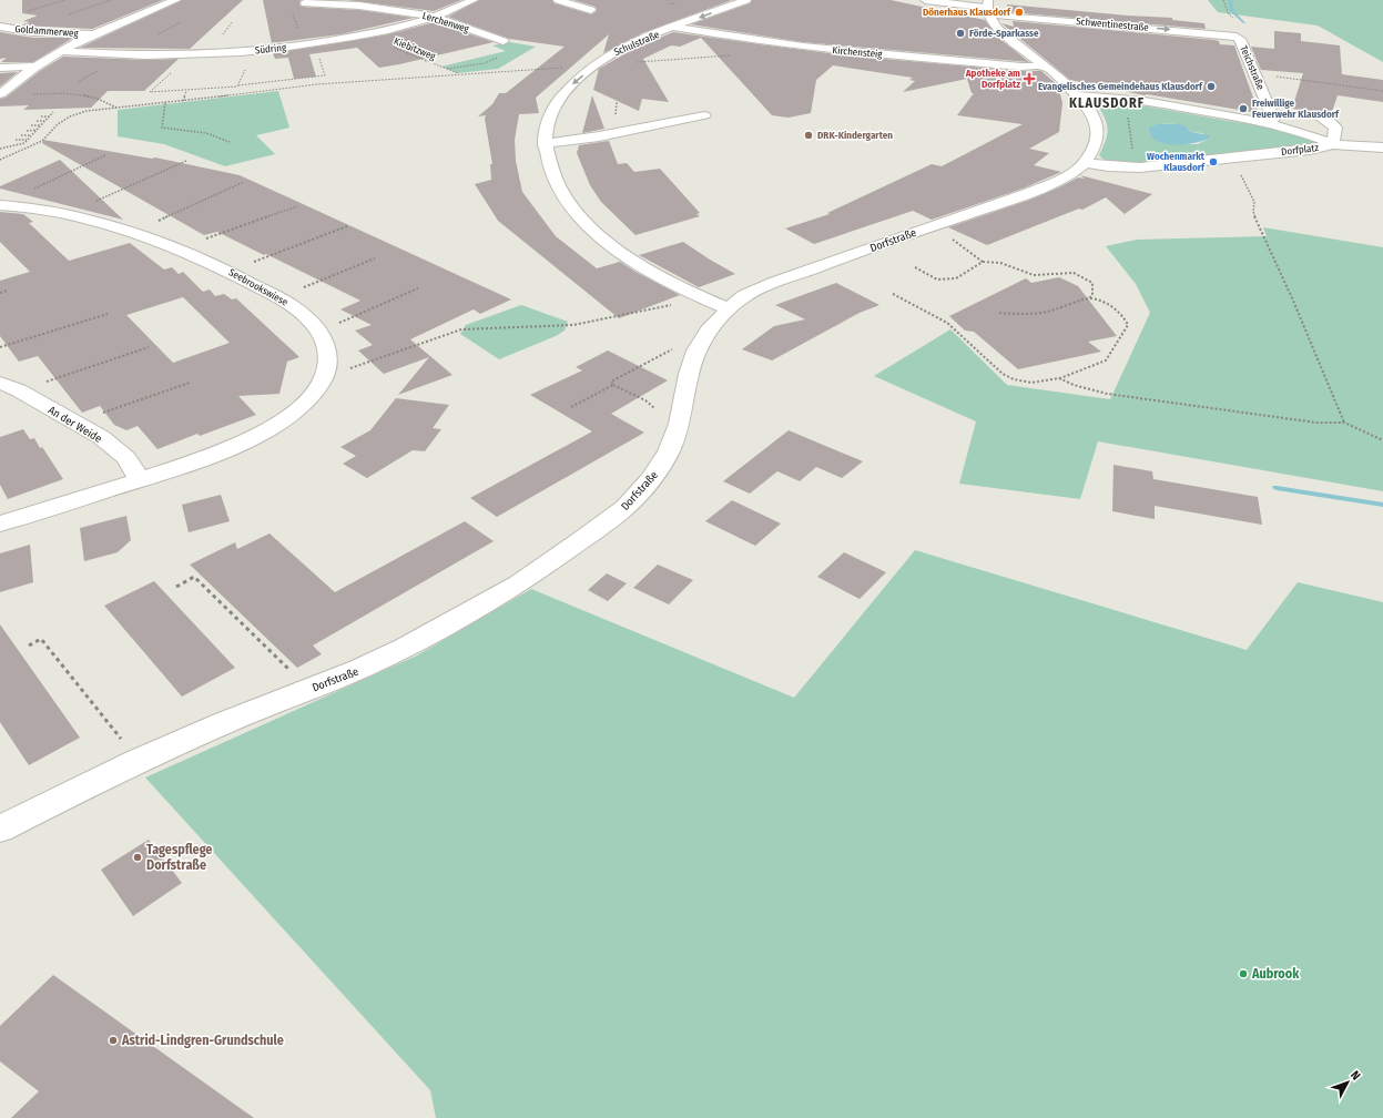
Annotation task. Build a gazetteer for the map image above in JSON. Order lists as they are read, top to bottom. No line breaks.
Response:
{"streets":{"street":["Lerchenweg","Schwentinestraße","Goldammerweg","Schulstraße","Südring","Kirchensteig","Teichstraße","Dorfplatz","Dorfstraße","Seebrookswiese","An der Weide"],"path":["Kiebitzweg"]},"crossings":[["Lerchenweg","Südring"],["Schwentinestraße","Teichstraße"],["Schwentinestraße","Dorfstraße"],["Schulstraße","Kirchensteig"],["Schulstraße","Dorfstraße"],["Südring","Kiebitzweg"],["Kirchensteig","Dorfstraße"],["Teichstraße","Dorfplatz"],["Dorfplatz","Dorfstraße"],["Seebrookswiese","An der Weide"]],"one_way":["Schwentinestraße"],"districts":["KLAUSDORF"],"places":{"other":["Dönerhaus Klausdorf","Förde-Sparkasse","Evangelisches Gemeindehaus Klausdorf","Freiwillige Feuerwehr Klausdorf","DRK-Kindergarten","Wochenmarkt Klausdorf","Tagespflege Dorfstraße","Aubrook","Astrid-Lindgren-Grundschule"],"health":["Apotheke am Dorfplatz"]},"north":"top right"}
